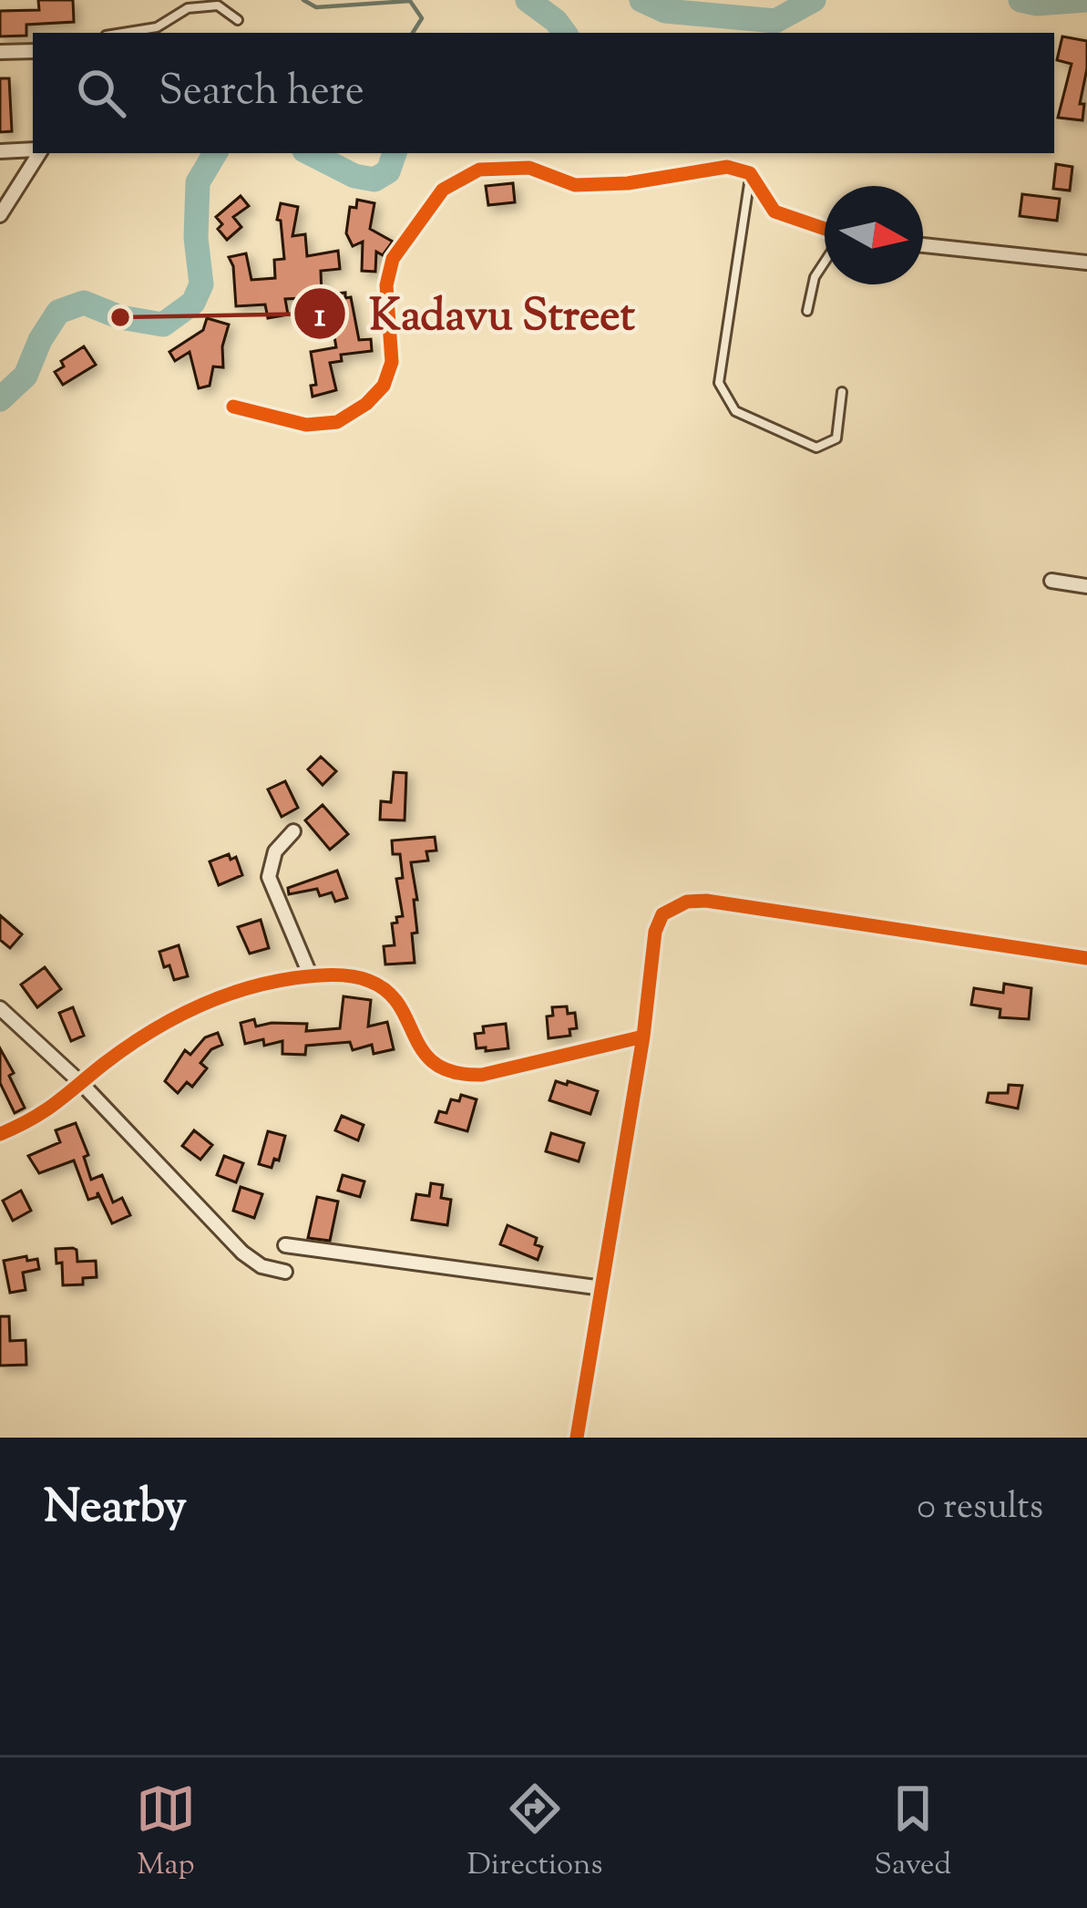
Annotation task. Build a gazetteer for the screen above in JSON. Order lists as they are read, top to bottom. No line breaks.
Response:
{"places":["Kadavu Street"],"north":"right","page":{"search":"Search here","heading":["Nearby","0 results"],"nav":["Map","Directions","Saved"]}}
